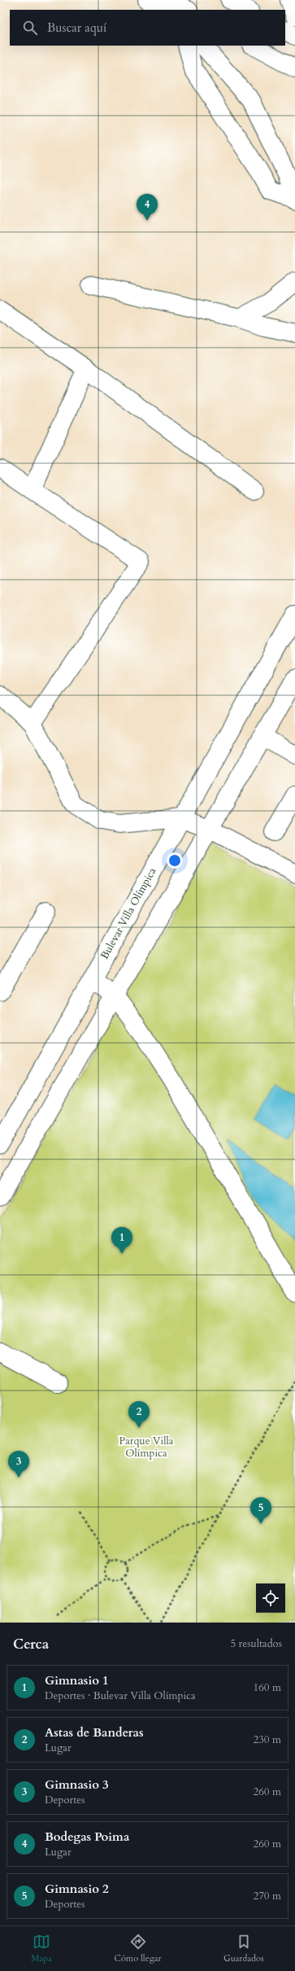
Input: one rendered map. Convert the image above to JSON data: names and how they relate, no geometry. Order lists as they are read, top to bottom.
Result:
{
  "streets": {
    "main road": ["Bulevar Villa Olímpica"]
  },
  "parks": ["Parque Villa Olímpica"],
  "page": {
    "search": "Buscar aquí",
    "pins": [
      "4",
      "1",
      "2",
      "3",
      "5"
    ],
    "heading": ["Cerca", "5 resultados"],
    "list": [
      {
        "mark": "1",
        "name": "Gimnasio 1",
        "note": "Deportes · Bulevar Villa Olímpica",
        "value": "160 m"
      },
      {
        "mark": "2",
        "name": "Astas de Banderas",
        "note": "Lugar",
        "value": "230 m"
      },
      {
        "mark": "3",
        "name": "Gimnasio 3",
        "note": "Deportes",
        "value": "260 m"
      },
      {
        "mark": "4",
        "name": "Bodegas Poima",
        "note": "Lugar",
        "value": "260 m"
      },
      {
        "mark": "5",
        "name": "Gimnasio 2",
        "note": "Deportes",
        "value": "270 m"
      }
    ],
    "nav": ["Mapa", "Cómo llegar", "Guardados"]
  }
}
